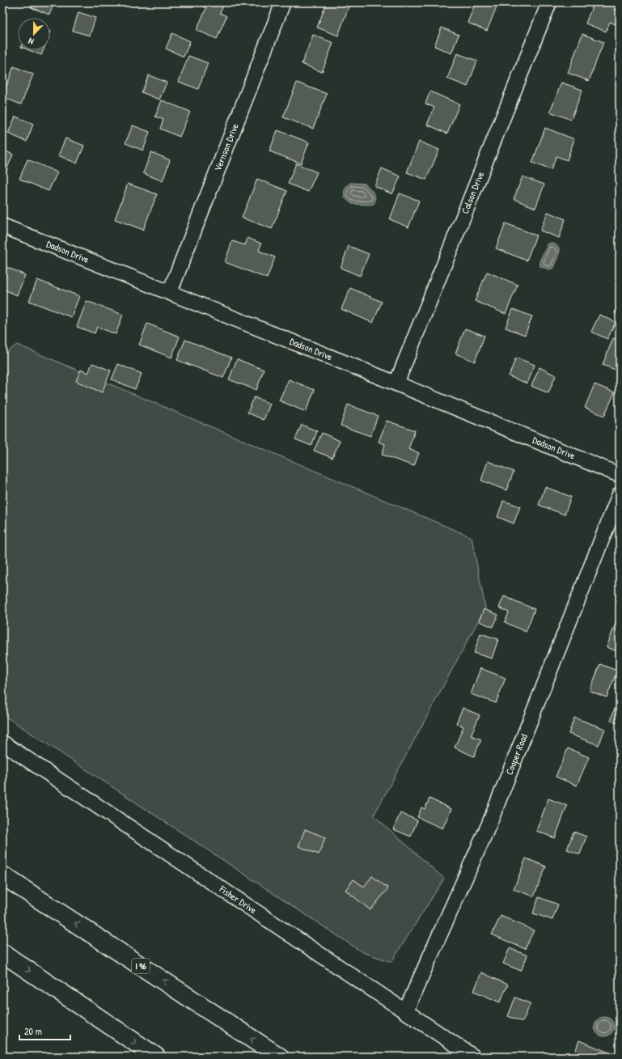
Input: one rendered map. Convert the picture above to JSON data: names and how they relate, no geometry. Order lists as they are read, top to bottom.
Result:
{
  "streets": {
    "highway": ["I 96"],
    "street": [
      "Vernson Drive",
      "Calson Drive",
      "Dadson Drive",
      "Cooper Road",
      "Fisher Drive"
    ]
  },
  "crossings": [
    ["Vernson Drive", "Dadson Drive"],
    ["Calson Drive", "Dadson Drive"],
    ["Cooper Road", "Fisher Drive"]
  ],
  "scale_bar": "20 m",
  "north": "bottom"
}
